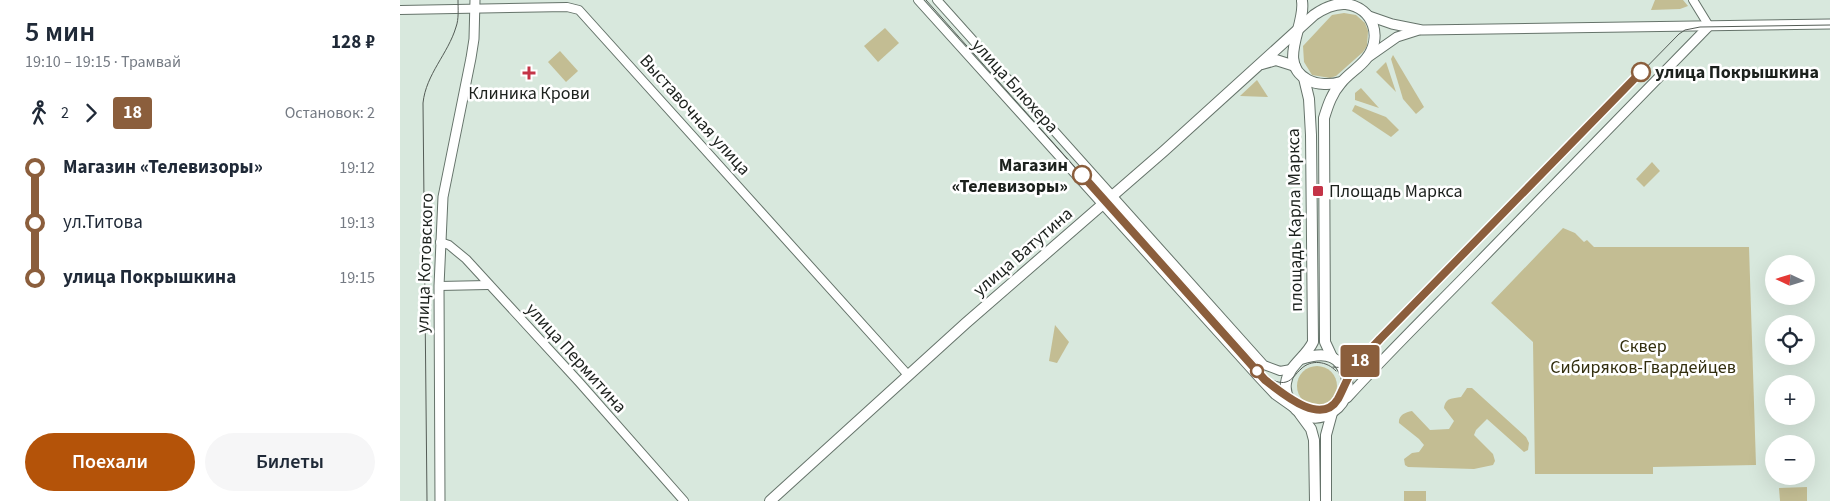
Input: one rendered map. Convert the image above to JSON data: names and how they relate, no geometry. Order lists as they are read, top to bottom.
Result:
{
  "streets": {
    "main road": ["площадь Карла Маркса", "улица Ватутина", "улица Котовского"],
    "street": ["улица Блюхера", "Выставочная улица", "улица Пермитина"]
  },
  "crossings": [
    ["улица Блюхера", "площадь Карла Маркса"],
    ["улица Блюхера", "улица Ватутина"],
    ["Выставочная улица", "улица Ватутина"],
    ["Выставочная улица", "улица Котовского"],
    ["площадь Карла Маркса", "улица Ватутина"],
    ["улица Котовского", "улица Пермитина"]
  ],
  "parks": ["Сквер Сибиряков-Гвардейцев"],
  "places": {
    "other": ["улица Покрышкина", "Магазин «Телевизоры»"],
    "health": ["Клиника Крови"],
    "transit": ["Площадь Маркса"]
  },
  "lines": ["tram line 18"],
  "north": "left",
  "page": {
    "heading": ["5 мин", "19:10 – 19:15 · Трамвай", "128 ₽"],
    "on_map": "18",
    "legs": ["2", "18", "Остановок: 2"],
    "list": [
      {
        "name": "Магазин «Телевизоры»",
        "value": "19:12"
      },
      {
        "name": "ул.Титова",
        "value": "19:13"
      },
      {
        "name": "улица Покрышкина",
        "value": "19:15"
      }
    ],
    "map_buttons": ["+", "−"],
    "buttons": ["Поехали", "Билеты"]
  }
}
